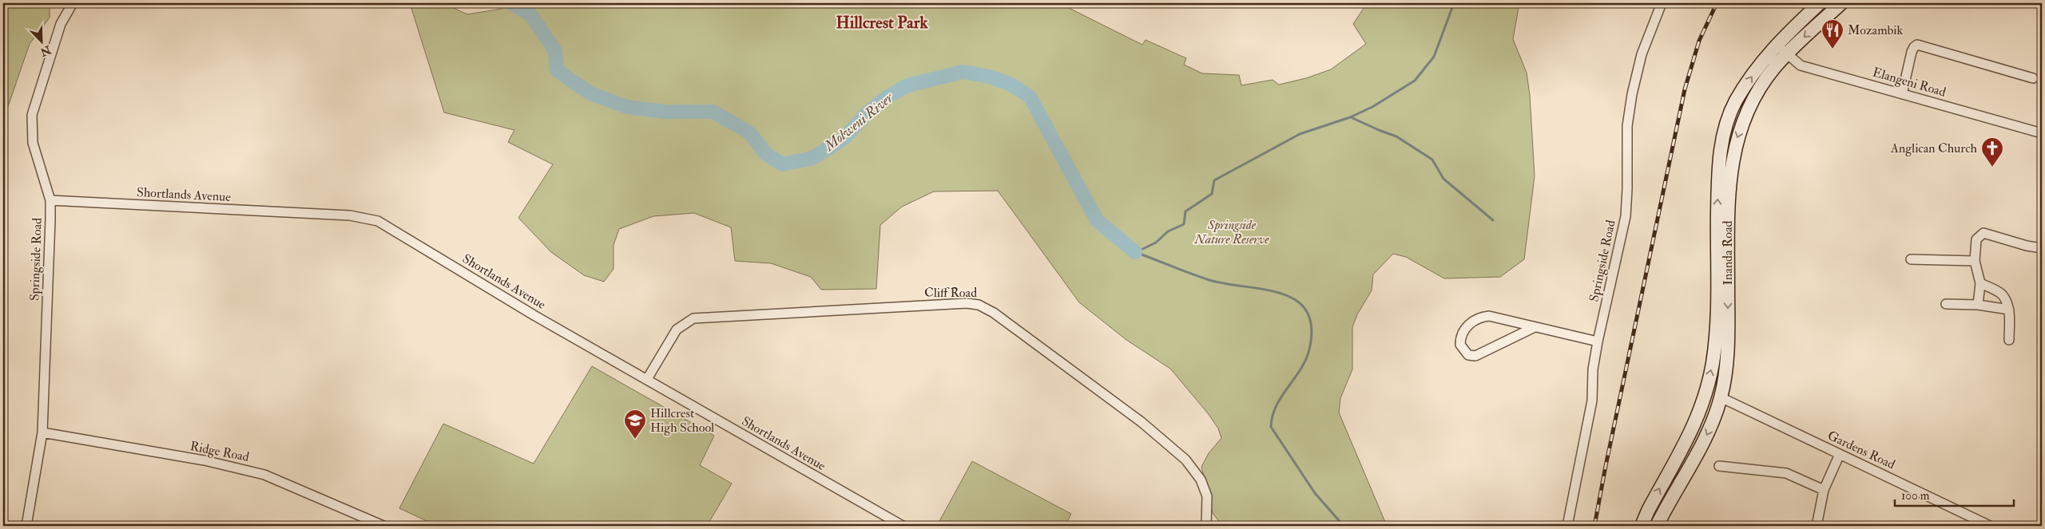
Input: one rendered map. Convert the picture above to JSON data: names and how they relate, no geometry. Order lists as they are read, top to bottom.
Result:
{
  "streets": {
    "main road": ["Inanda Road"],
    "street": [
      "Elangeni Road",
      "Shortlands Avenue",
      "Springside Road",
      "Cliff Road",
      "Gardens Road",
      "Ridge Road"
    ]
  },
  "crossings": [
    ["Elangeni Road", "Inanda Road"],
    ["Shortlands Avenue", "Springside Road"],
    ["Shortlands Avenue", "Cliff Road"],
    ["Inanda Road", "Gardens Road"],
    ["Springside Road", "Ridge Road"]
  ],
  "districts": ["Hillcrest Park"],
  "water": ["Molweni River"],
  "parks": ["Springside Nature Reserve"],
  "places": {
    "restaurant": ["Mozambik"],
    "church": ["Anglican Church"],
    "school or university": ["Hillcrest High School"]
  },
  "scale_bar": "100 m",
  "north": "bottom right"
}
